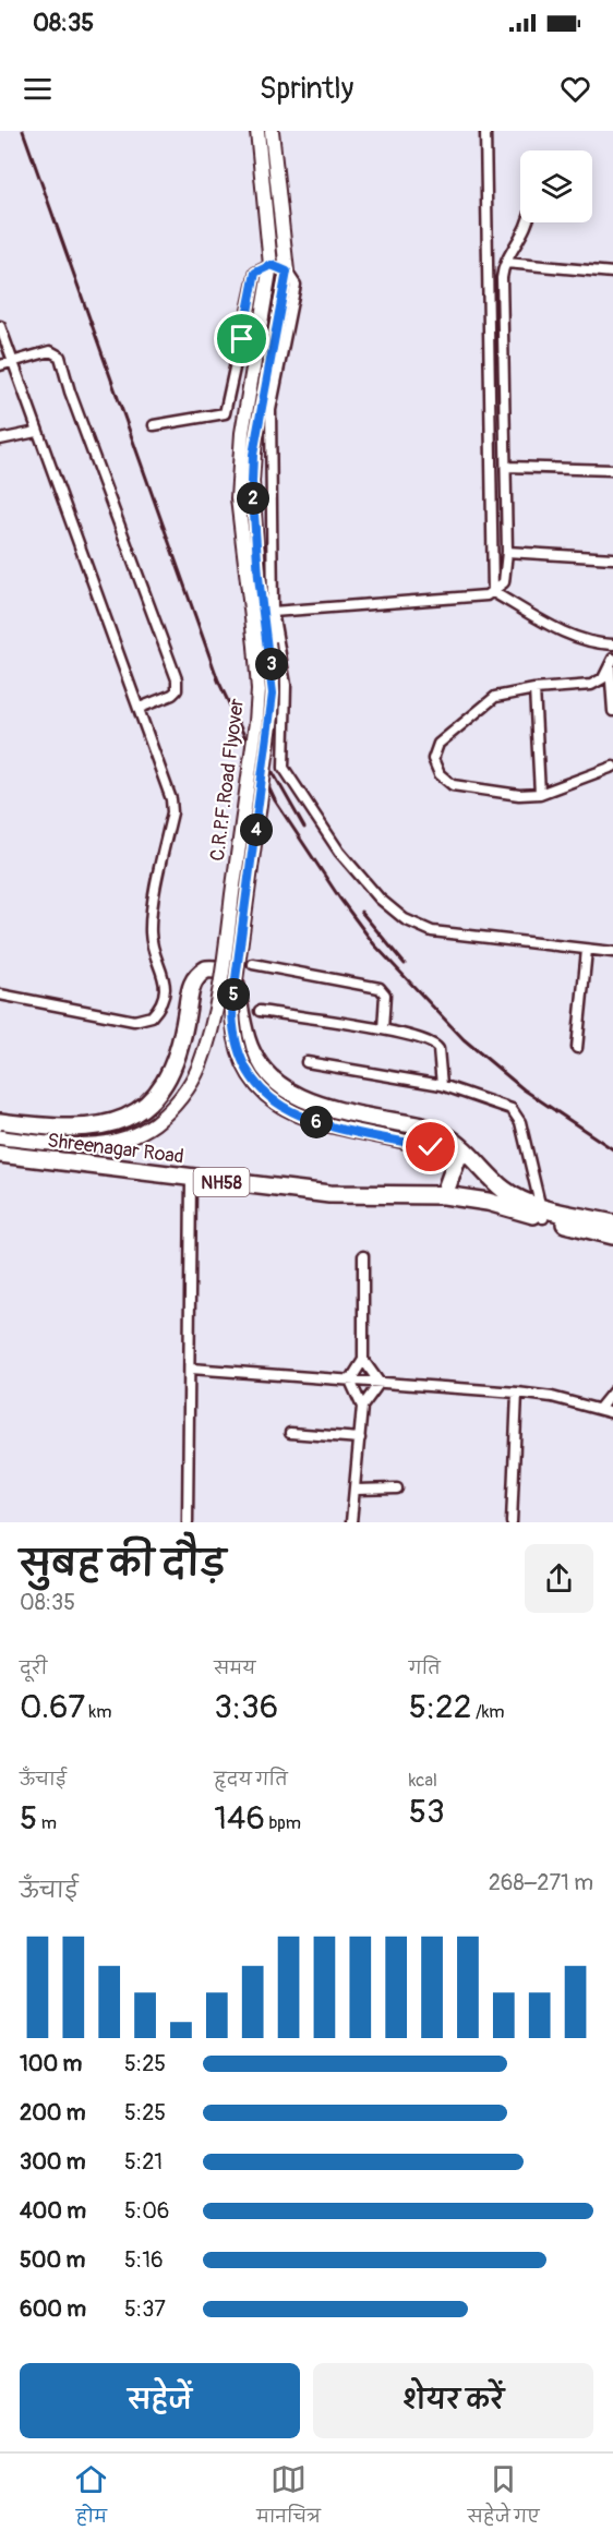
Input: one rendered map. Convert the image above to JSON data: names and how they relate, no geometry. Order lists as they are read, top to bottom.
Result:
{
  "streets": {
    "highway": ["Shreenagar Road", "NH58"],
    "main road": ["C.R.P.F.Road Flyover"]
  },
  "crossings": [
    ["C.R.P.F.Road Flyover", "Shreenagar Road"]
  ],
  "page": {
    "status": "08:35",
    "header": "Sprintly",
    "pins": [
      "2",
      "3",
      "4",
      "5",
      "6"
    ],
    "heading": ["सुबह की दौड़", "08:35"],
    "stats": [
      ["दूरी", "0.67 km"],
      ["समय", "3:36"],
      ["गति", "5:22 /km"],
      ["ऊँचाई", "5 m"],
      ["हृदय गति", "146 bpm"],
      ["kcal", "53"]
    ],
    "chart": ["ऊँचाई", "268–271 m"],
    "list": [
      {
        "name": "100 m",
        "note": "5:25"
      },
      {
        "name": "200 m",
        "note": "5:25"
      },
      {
        "name": "300 m",
        "note": "5:21"
      },
      {
        "name": "400 m",
        "note": "5:06"
      },
      {
        "name": "500 m",
        "note": "5:16"
      },
      {
        "name": "600 m",
        "note": "5:37"
      }
    ],
    "buttons": ["सहेजें", "शेयर करें"],
    "tabs": ["होम", "मानचित्र", "सहेजे गए"]
  }
}
